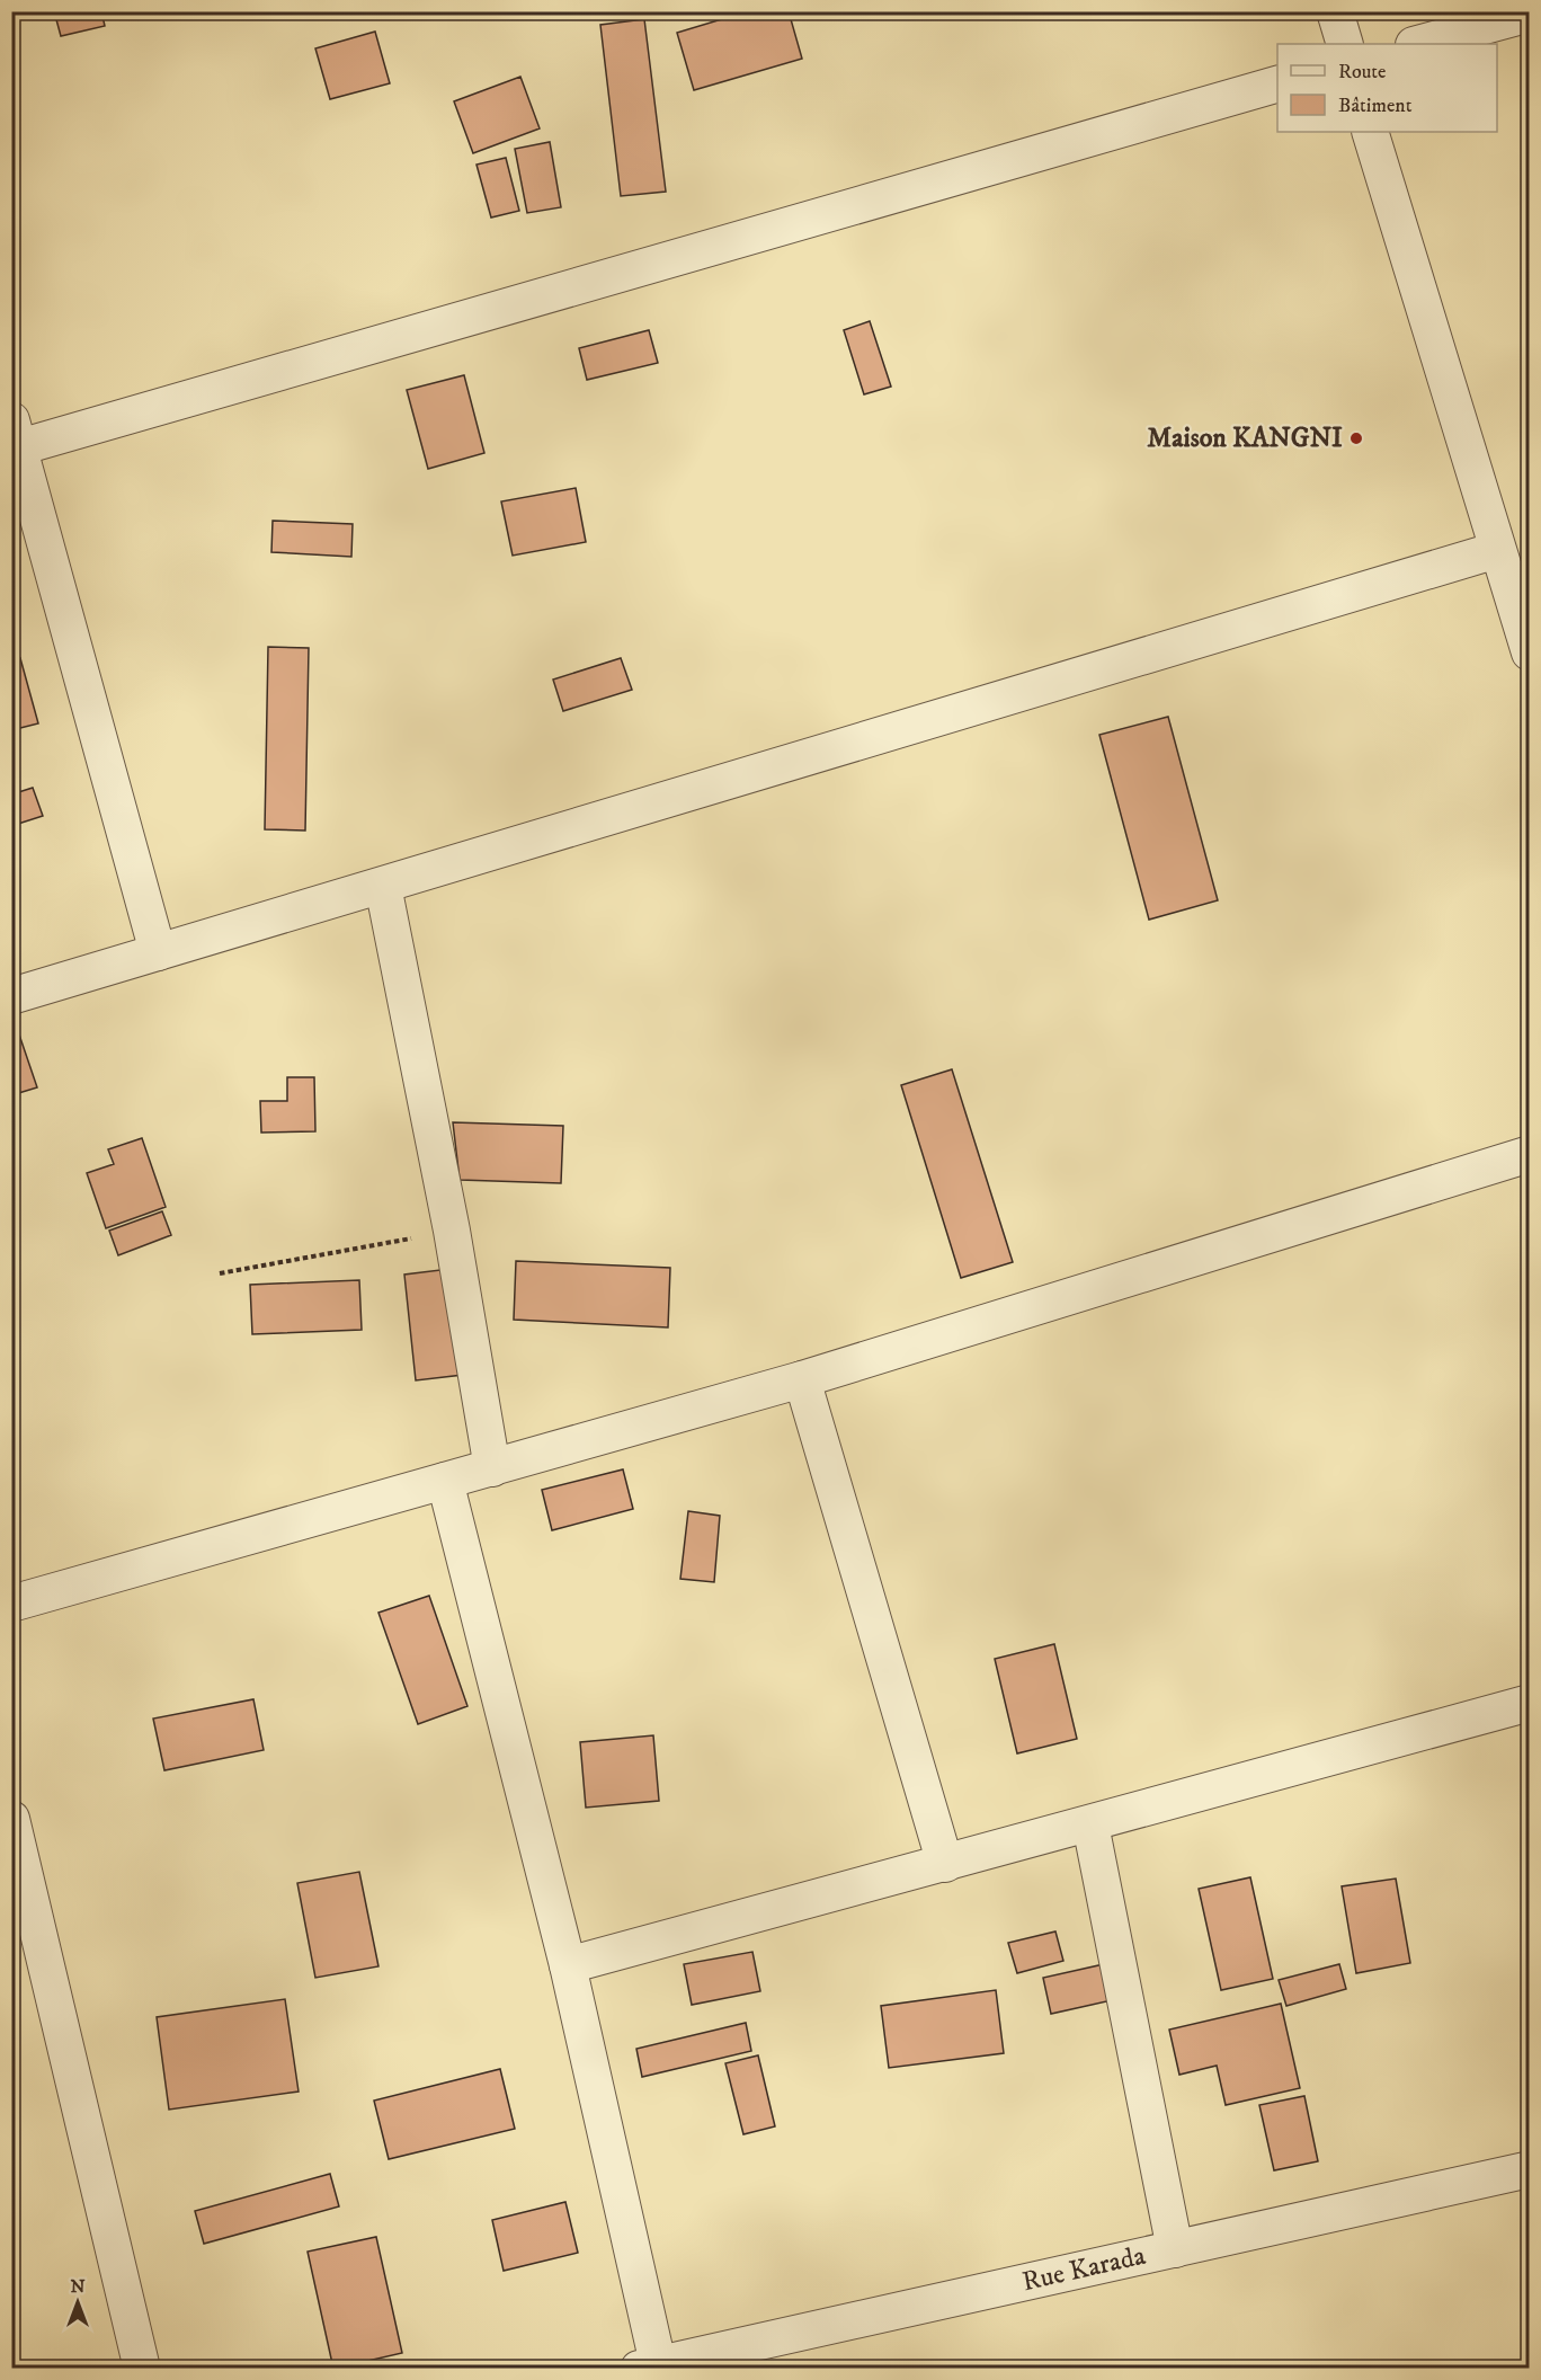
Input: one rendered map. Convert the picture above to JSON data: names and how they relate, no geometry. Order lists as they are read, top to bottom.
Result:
{
  "streets": {
    "street": ["Rue Karada"]
  },
  "places": ["Maison KANGNI"],
  "legend": ["Route", "Bâtiment"],
  "north": "top"
}
